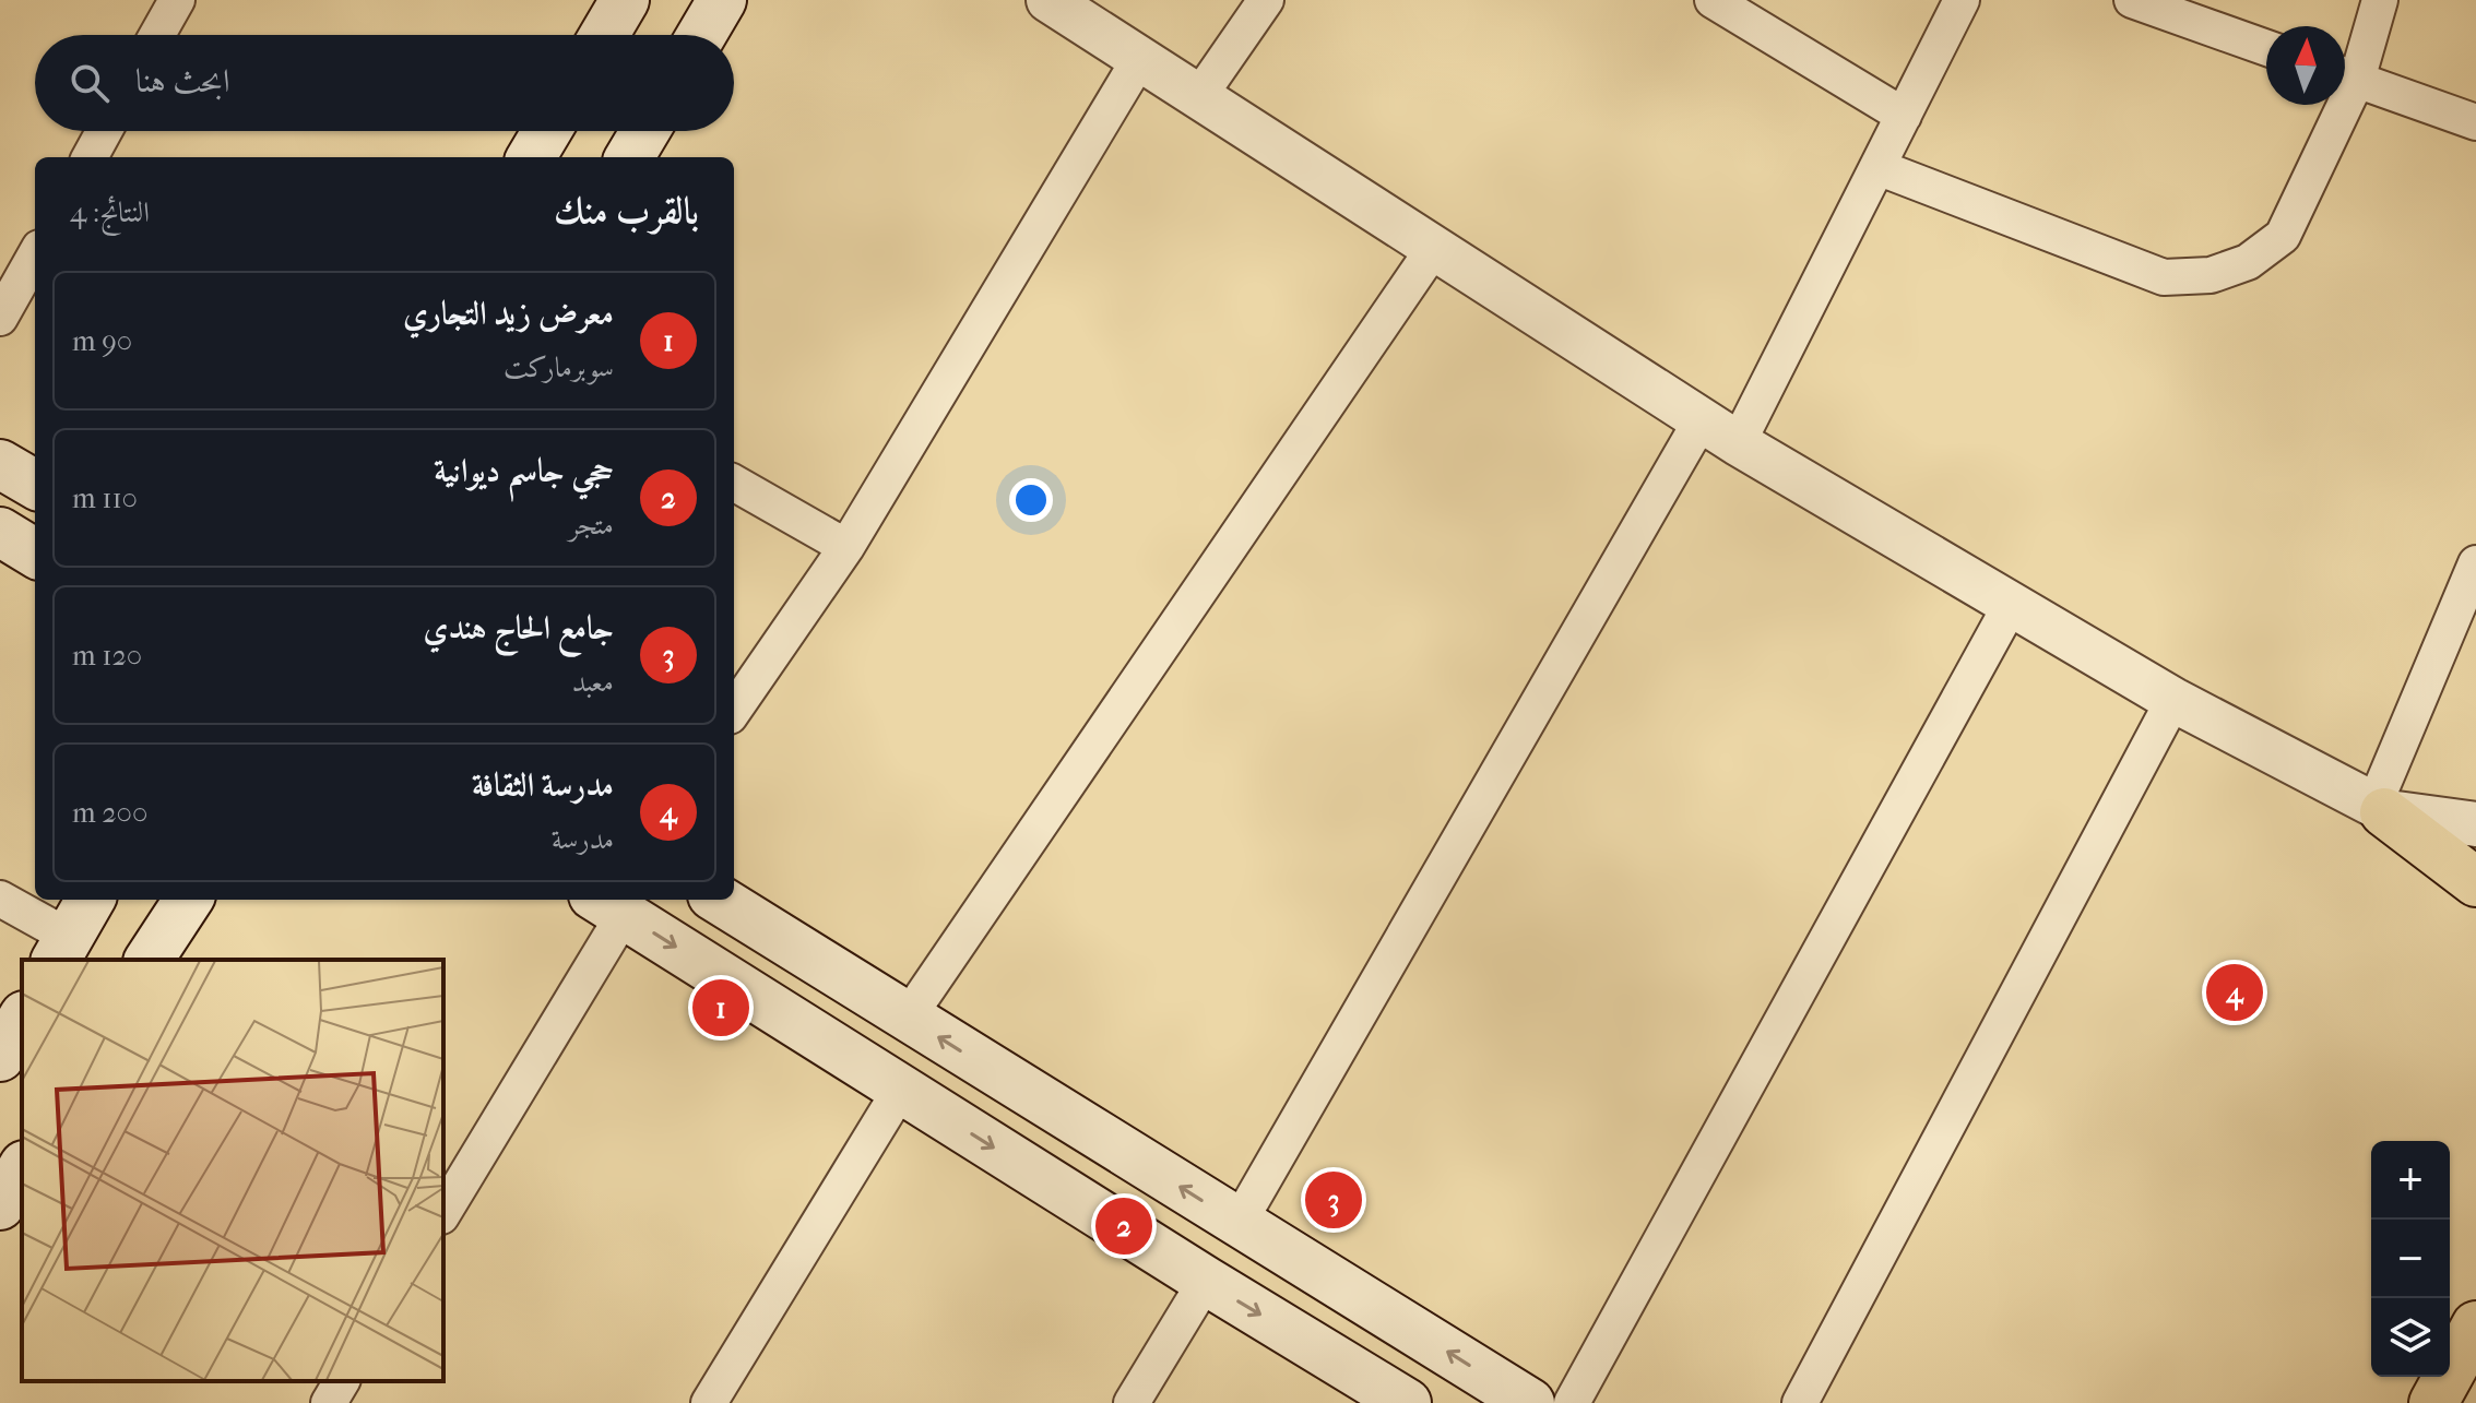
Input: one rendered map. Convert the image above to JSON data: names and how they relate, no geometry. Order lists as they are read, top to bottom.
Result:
{
  "north": "top",
  "page": {
    "search": "ابحث هنا",
    "heading": ["بالقرب منك", "النتائج: 4"],
    "list": [
      {
        "mark": "1",
        "name": "معرض زيد التجاري",
        "note": "سوبرماركت",
        "value": "90 m"
      },
      {
        "mark": "2",
        "name": "حجي جاسم ديوانية",
        "note": "متجر",
        "value": "110 m"
      },
      {
        "mark": "3",
        "name": "جامع الحاج هندي",
        "note": "معبد",
        "value": "120 m"
      },
      {
        "mark": "4",
        "name": "مدرسة الثقافة",
        "note": "مدرسة",
        "value": "200 m"
      }
    ],
    "pins": [
      "4",
      "1",
      "3",
      "2"
    ],
    "map_buttons": ["+", "−"]
  }
}
